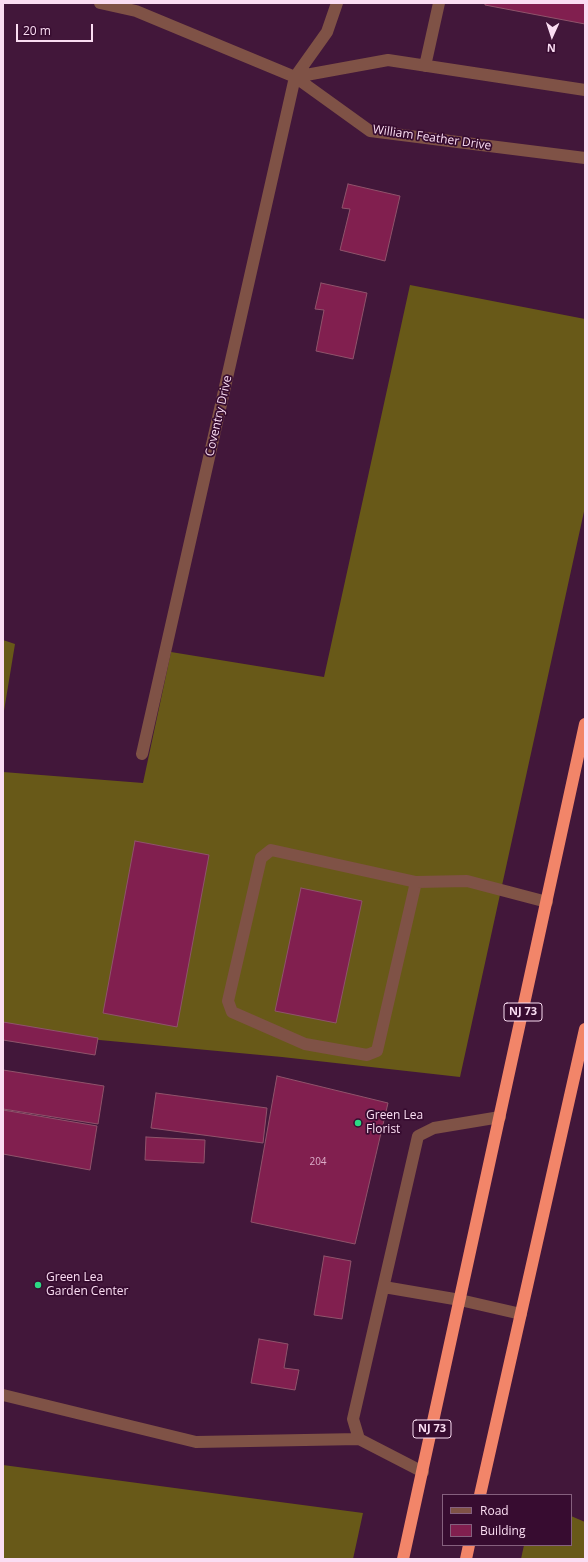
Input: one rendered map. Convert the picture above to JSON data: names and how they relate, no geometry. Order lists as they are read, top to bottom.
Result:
{
  "streets": {
    "highway": ["NJ 73"],
    "street": ["William Feather Drive", "Coventry Drive"]
  },
  "crossings": [
    ["William Feather Drive", "Coventry Drive"]
  ],
  "places": ["Green Lea Florist", "Green Lea Garden Center"],
  "house_numbers": ["204"],
  "legend": ["Road", "Building"],
  "scale_bar": "20 m",
  "north": "bottom"
}
